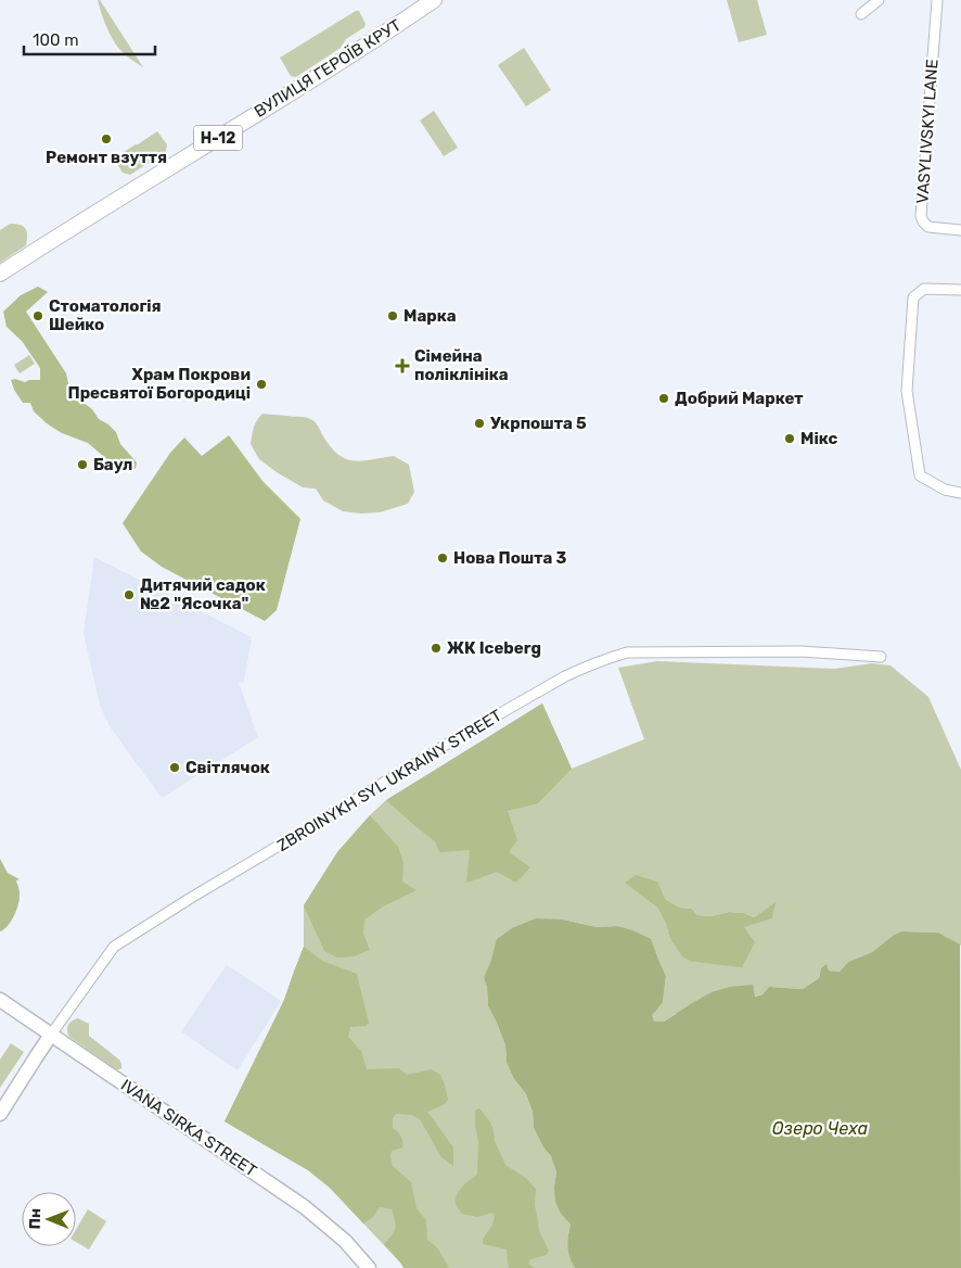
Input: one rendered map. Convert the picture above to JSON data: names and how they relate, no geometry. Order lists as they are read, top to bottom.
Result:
{
  "streets": {
    "main road": ["ВУЛИЦЯ ГЕРОЇВ КРУТ", "Н-12"],
    "street": ["VASYLIVSKYI LANE", "ZBROINYKH SYL UKRAINY STREET", "IVANA SIRKA STREET"]
  },
  "crossings": [
    ["ZBROINYKH SYL UKRAINY STREET", "IVANA SIRKA STREET"]
  ],
  "water": ["Озеро Чеха"],
  "places": {
    "other": [
      "Ремонт взуття",
      "Стоматологія Шейко",
      "Марка",
      "Храм Покрови Пресвятої Богородиці",
      "Добрий Маркет",
      "Укрпошта 5",
      "Мікс",
      "Баул",
      "Нова Пошта 3",
      "Дитячий садок №2 \"Ясочка\"",
      "ЖК Iceberg",
      "Світлячок"
    ],
    "health": ["Сімейна поліклініка"]
  },
  "scale_bar": "100 m",
  "north": "left"
}
